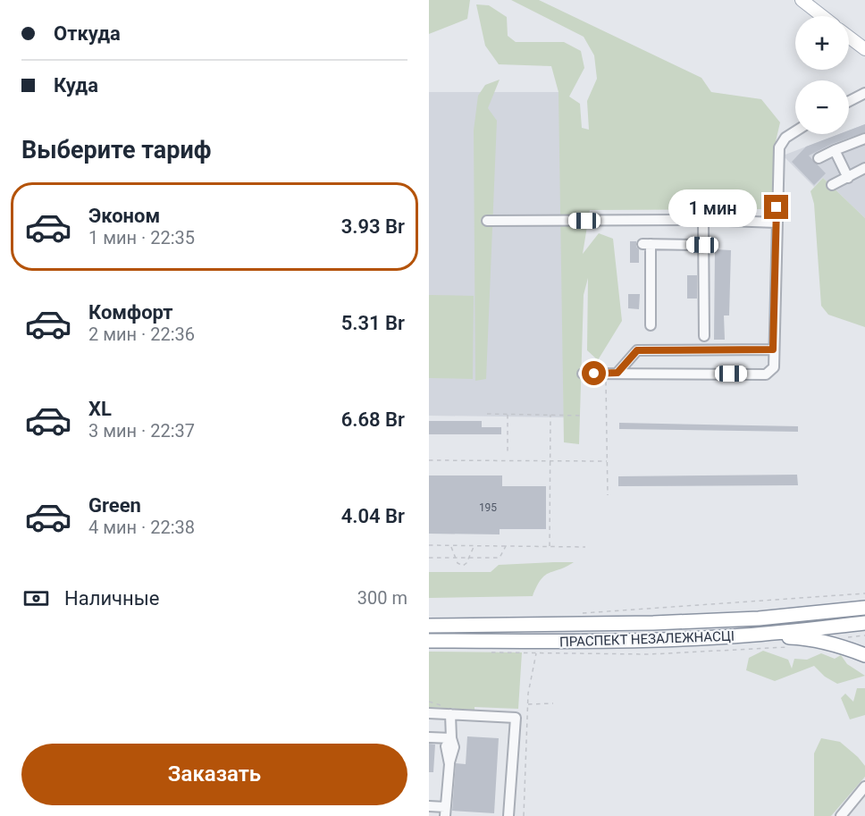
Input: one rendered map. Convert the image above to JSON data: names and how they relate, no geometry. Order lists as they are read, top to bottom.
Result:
{
  "streets": {
    "highway": ["ПРАСПЕКТ НЕЗАЛЕЖНАСЦІ"]
  },
  "house_numbers": ["195"],
  "page": {
    "banner": ["Откуда", "Куда"],
    "map_buttons": ["+", "−"],
    "heading": "Выберите тариф",
    "list": [
      {
        "name": "Эконом",
        "note": "1 мин · 22:35",
        "value": "3.93 Br"
      },
      {
        "name": "Комфорт",
        "note": "2 мин · 22:36",
        "value": "5.31 Br"
      },
      {
        "name": "XL",
        "note": "3 мин · 22:37",
        "value": "6.68 Br"
      },
      {
        "name": "Green",
        "note": "4 мин · 22:38",
        "value": "4.04 Br"
      }
    ],
    "bubble": "1 мин",
    "pay": ["Наличные", "300 m"],
    "buttons": "Заказать"
  }
}
